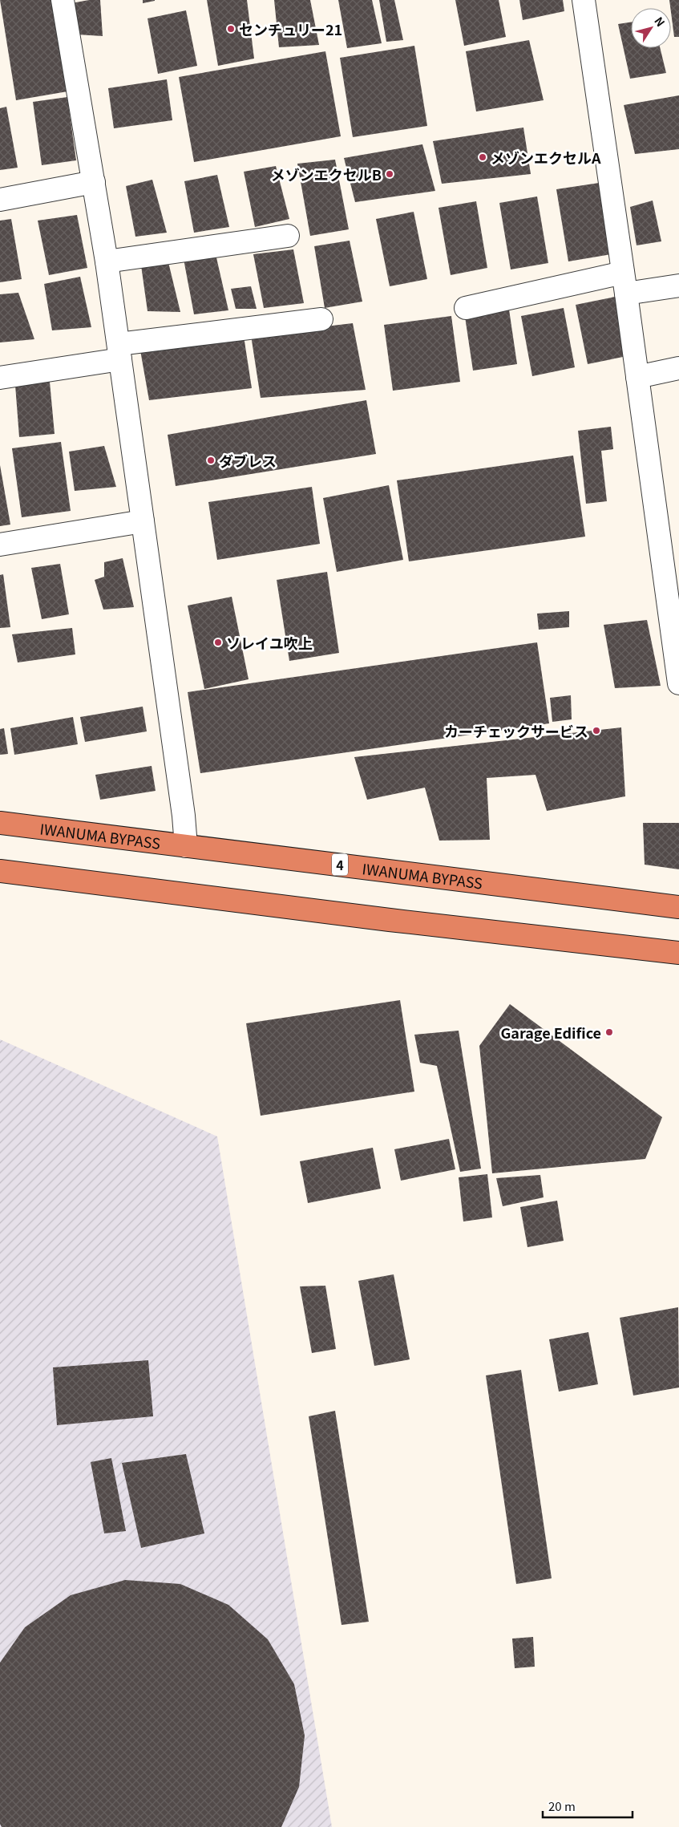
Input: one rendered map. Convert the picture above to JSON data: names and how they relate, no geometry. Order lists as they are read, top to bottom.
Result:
{
  "streets": {
    "highway": ["IWANUMA BYPASS", "4"]
  },
  "places": [
    "センチュリー21",
    "メゾンエクセルA",
    "メゾンエクセルB",
    "ダブレス",
    "ソレイユ吹上",
    "カーチェックサービス",
    "Garage Edifice"
  ],
  "scale_bar": "20 m",
  "north": "top right"
}
